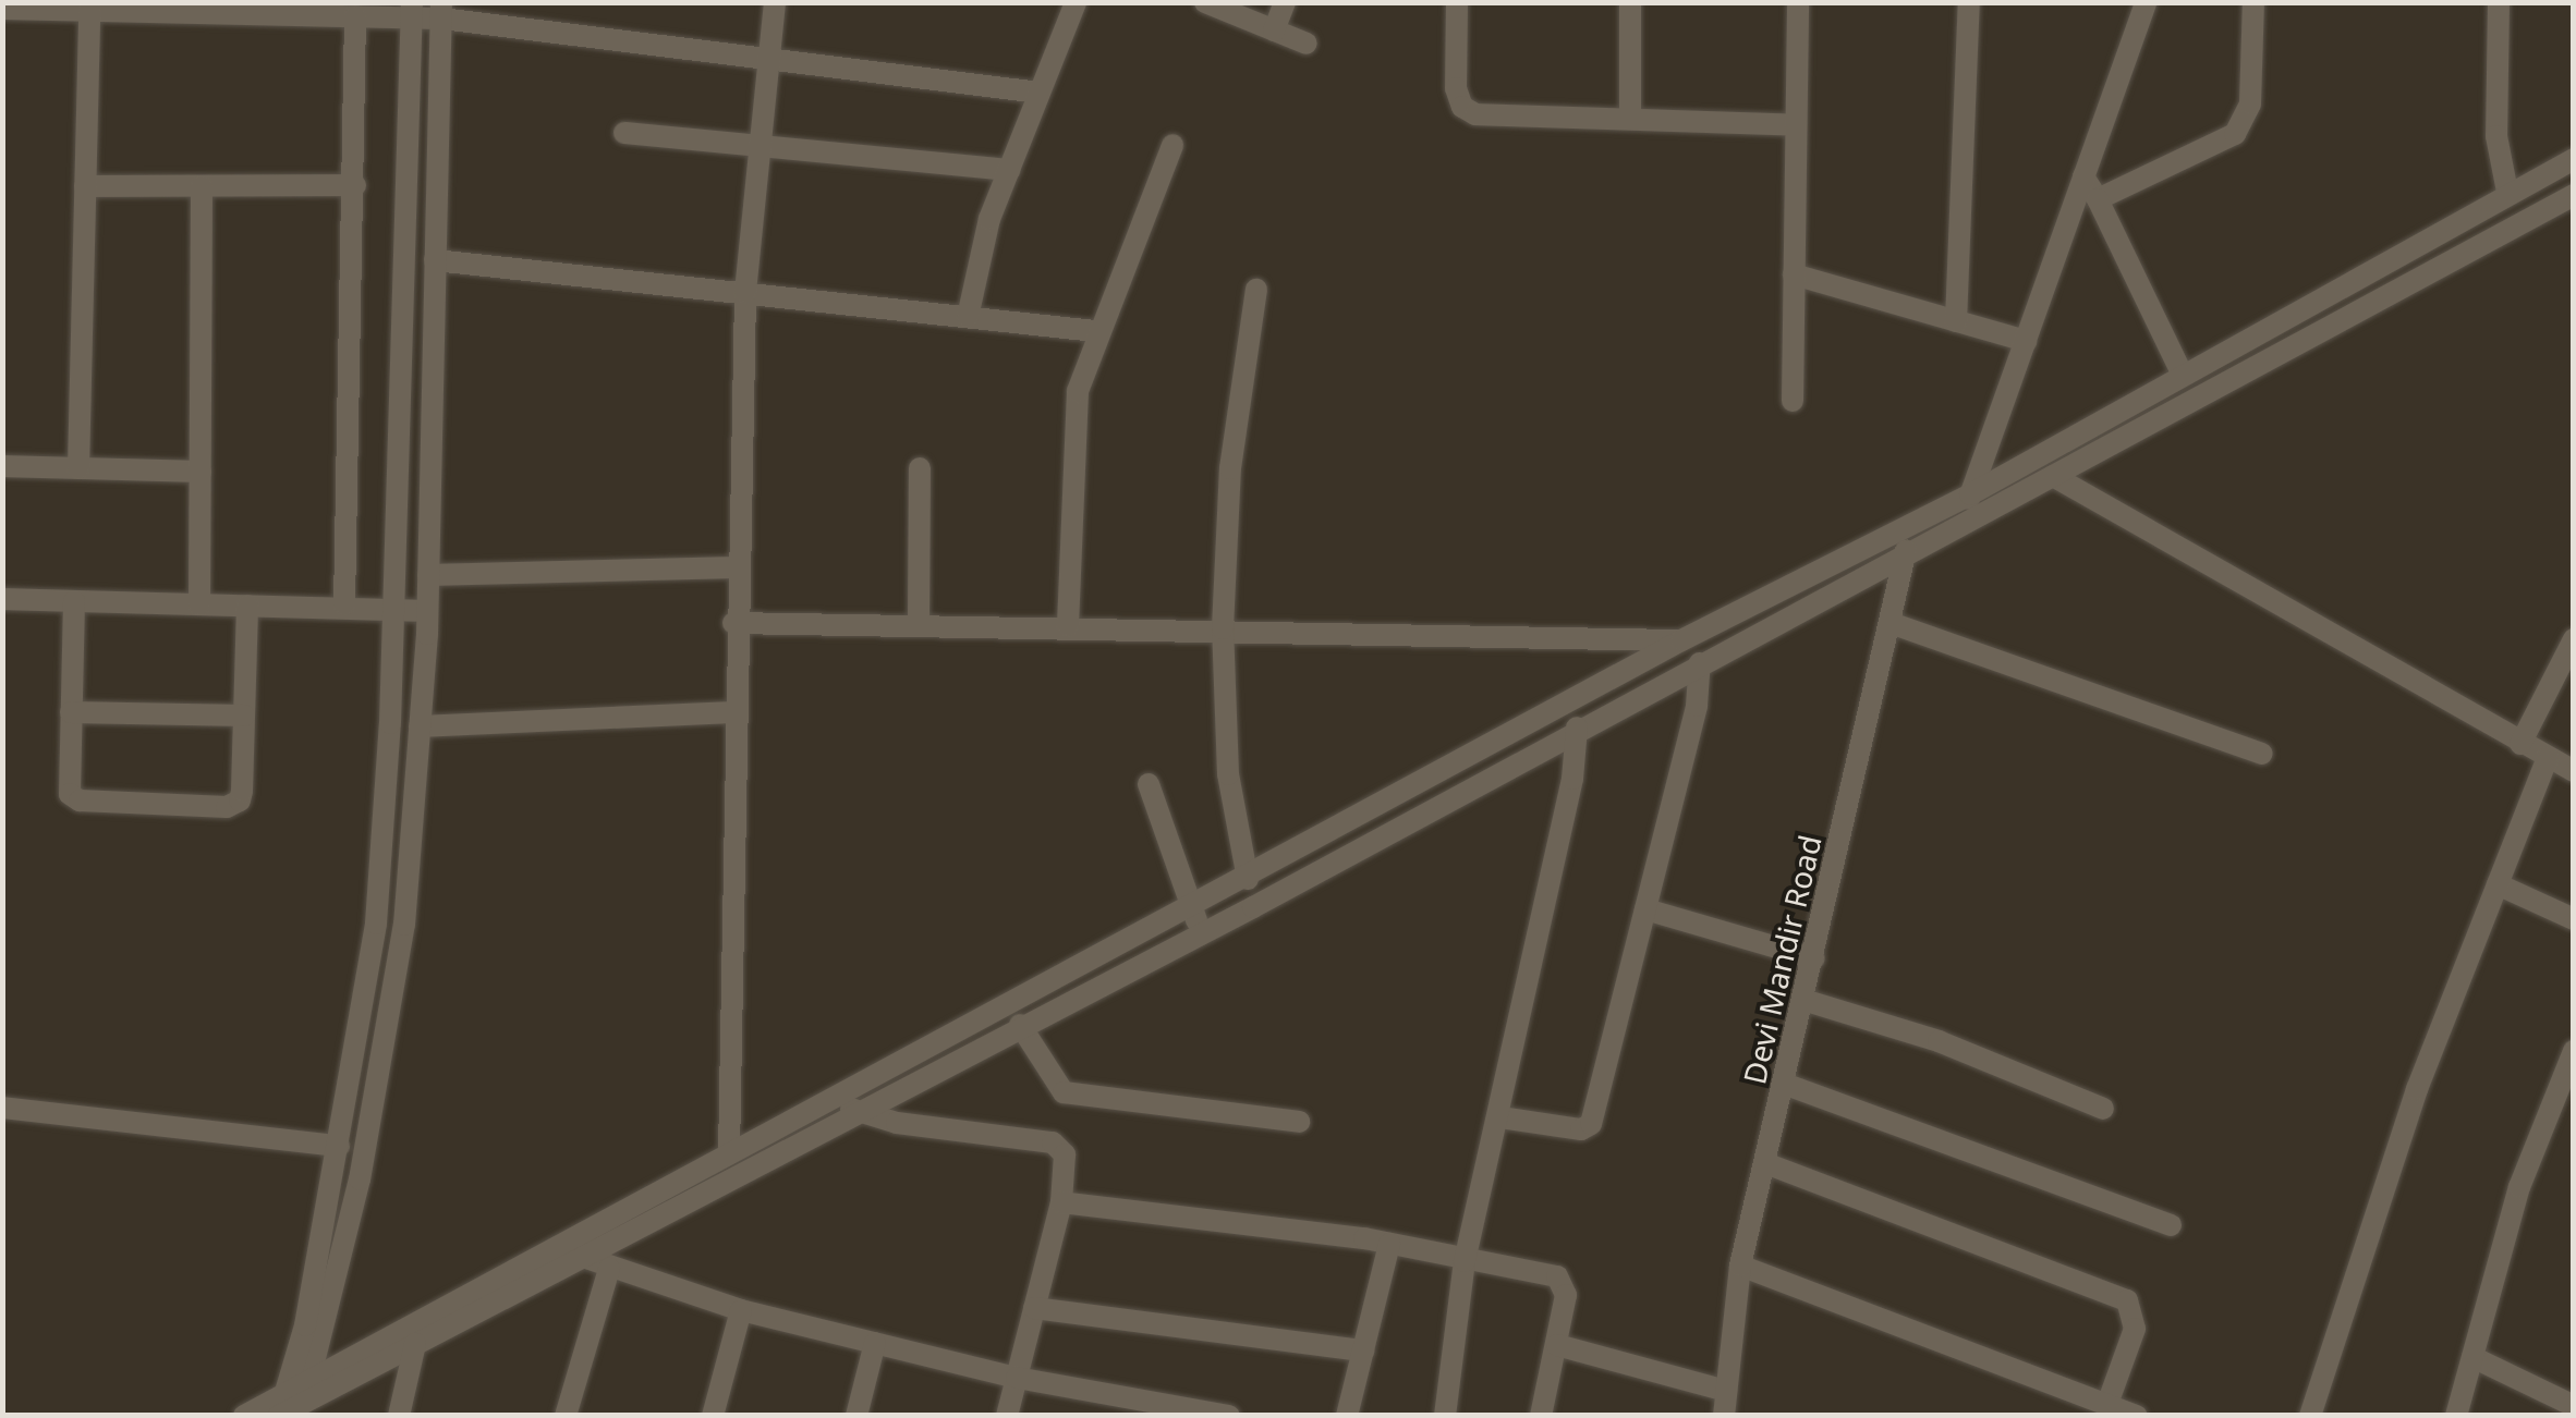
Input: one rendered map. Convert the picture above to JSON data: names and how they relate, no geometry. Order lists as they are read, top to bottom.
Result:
{
  "streets": {
    "street": ["Devi Mandir Road"]
  }
}
